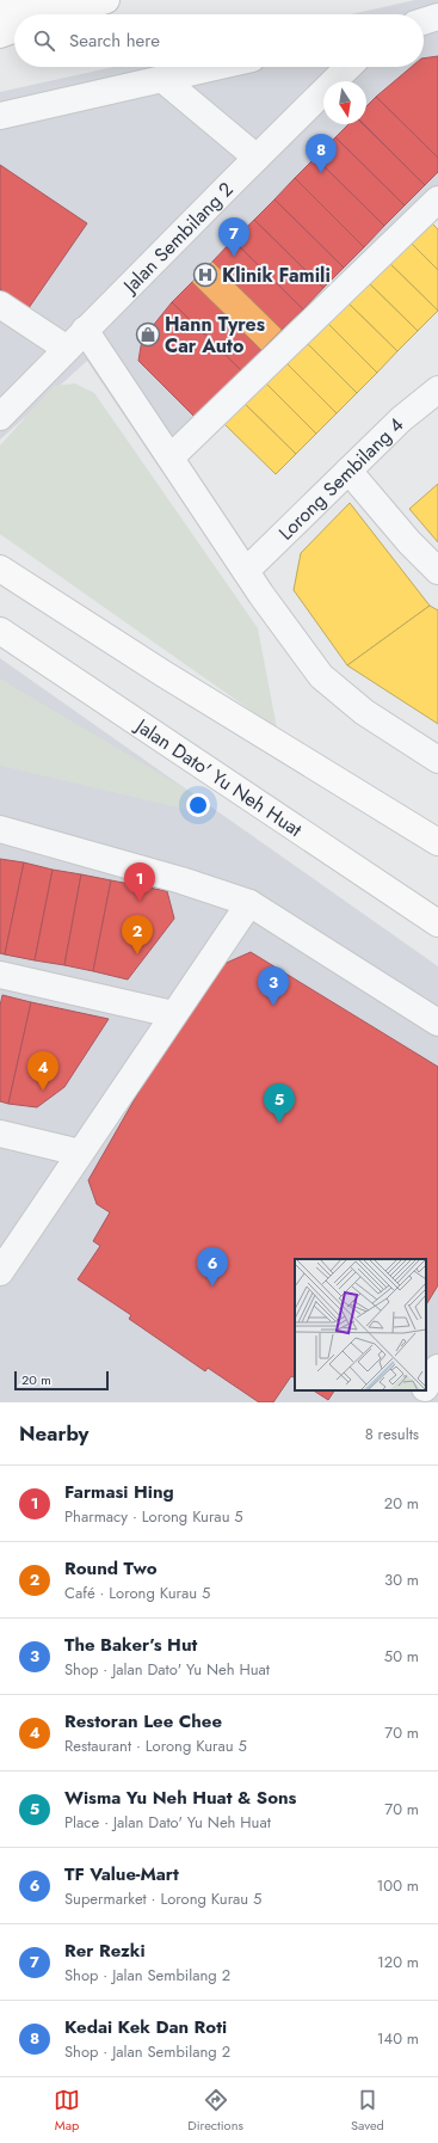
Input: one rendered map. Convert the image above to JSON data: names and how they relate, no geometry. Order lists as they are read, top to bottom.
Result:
{
  "streets": {
    "main road": ["Jalan Dato' Yu Neh Huat"],
    "street": ["Jalan Sembilang 2", "Lorong Sembilang 4"]
  },
  "places": {
    "hospital": ["Klinik Famili"],
    "shop": ["Hann Tyres Car Auto"]
  },
  "scale_bar": "20 m",
  "north": "bottom",
  "page": {
    "search": "Search here",
    "pins": [
      "8",
      "7",
      "1",
      "2",
      "3",
      "4",
      "5",
      "6"
    ],
    "scale": "20 m",
    "heading": ["Nearby", "8 results"],
    "list": [
      {
        "mark": "1",
        "name": "Farmasi Hing",
        "note": "Pharmacy · Lorong Kurau 5",
        "value": "20 m"
      },
      {
        "mark": "2",
        "name": "Round Two",
        "note": "Café · Lorong Kurau 5",
        "value": "30 m"
      },
      {
        "mark": "3",
        "name": "The Baker’s Hut",
        "note": "Shop · Jalan Dato' Yu Neh Huat",
        "value": "50 m"
      },
      {
        "mark": "4",
        "name": "Restoran Lee Chee",
        "note": "Restaurant · Lorong Kurau 5",
        "value": "70 m"
      },
      {
        "mark": "5",
        "name": "Wisma Yu Neh Huat & Sons",
        "note": "Place · Jalan Dato' Yu Neh Huat",
        "value": "70 m"
      },
      {
        "mark": "6",
        "name": "TF Value-Mart",
        "note": "Supermarket · Lorong Kurau 5",
        "value": "100 m"
      },
      {
        "mark": "7",
        "name": "Rer Rezki",
        "note": "Shop · Jalan Sembilang 2",
        "value": "120 m"
      },
      {
        "mark": "8",
        "name": "Kedai Kek Dan Roti",
        "note": "Shop · Jalan Sembilang 2",
        "value": "140 m"
      }
    ],
    "nav": ["Map", "Directions", "Saved"]
  }
}
